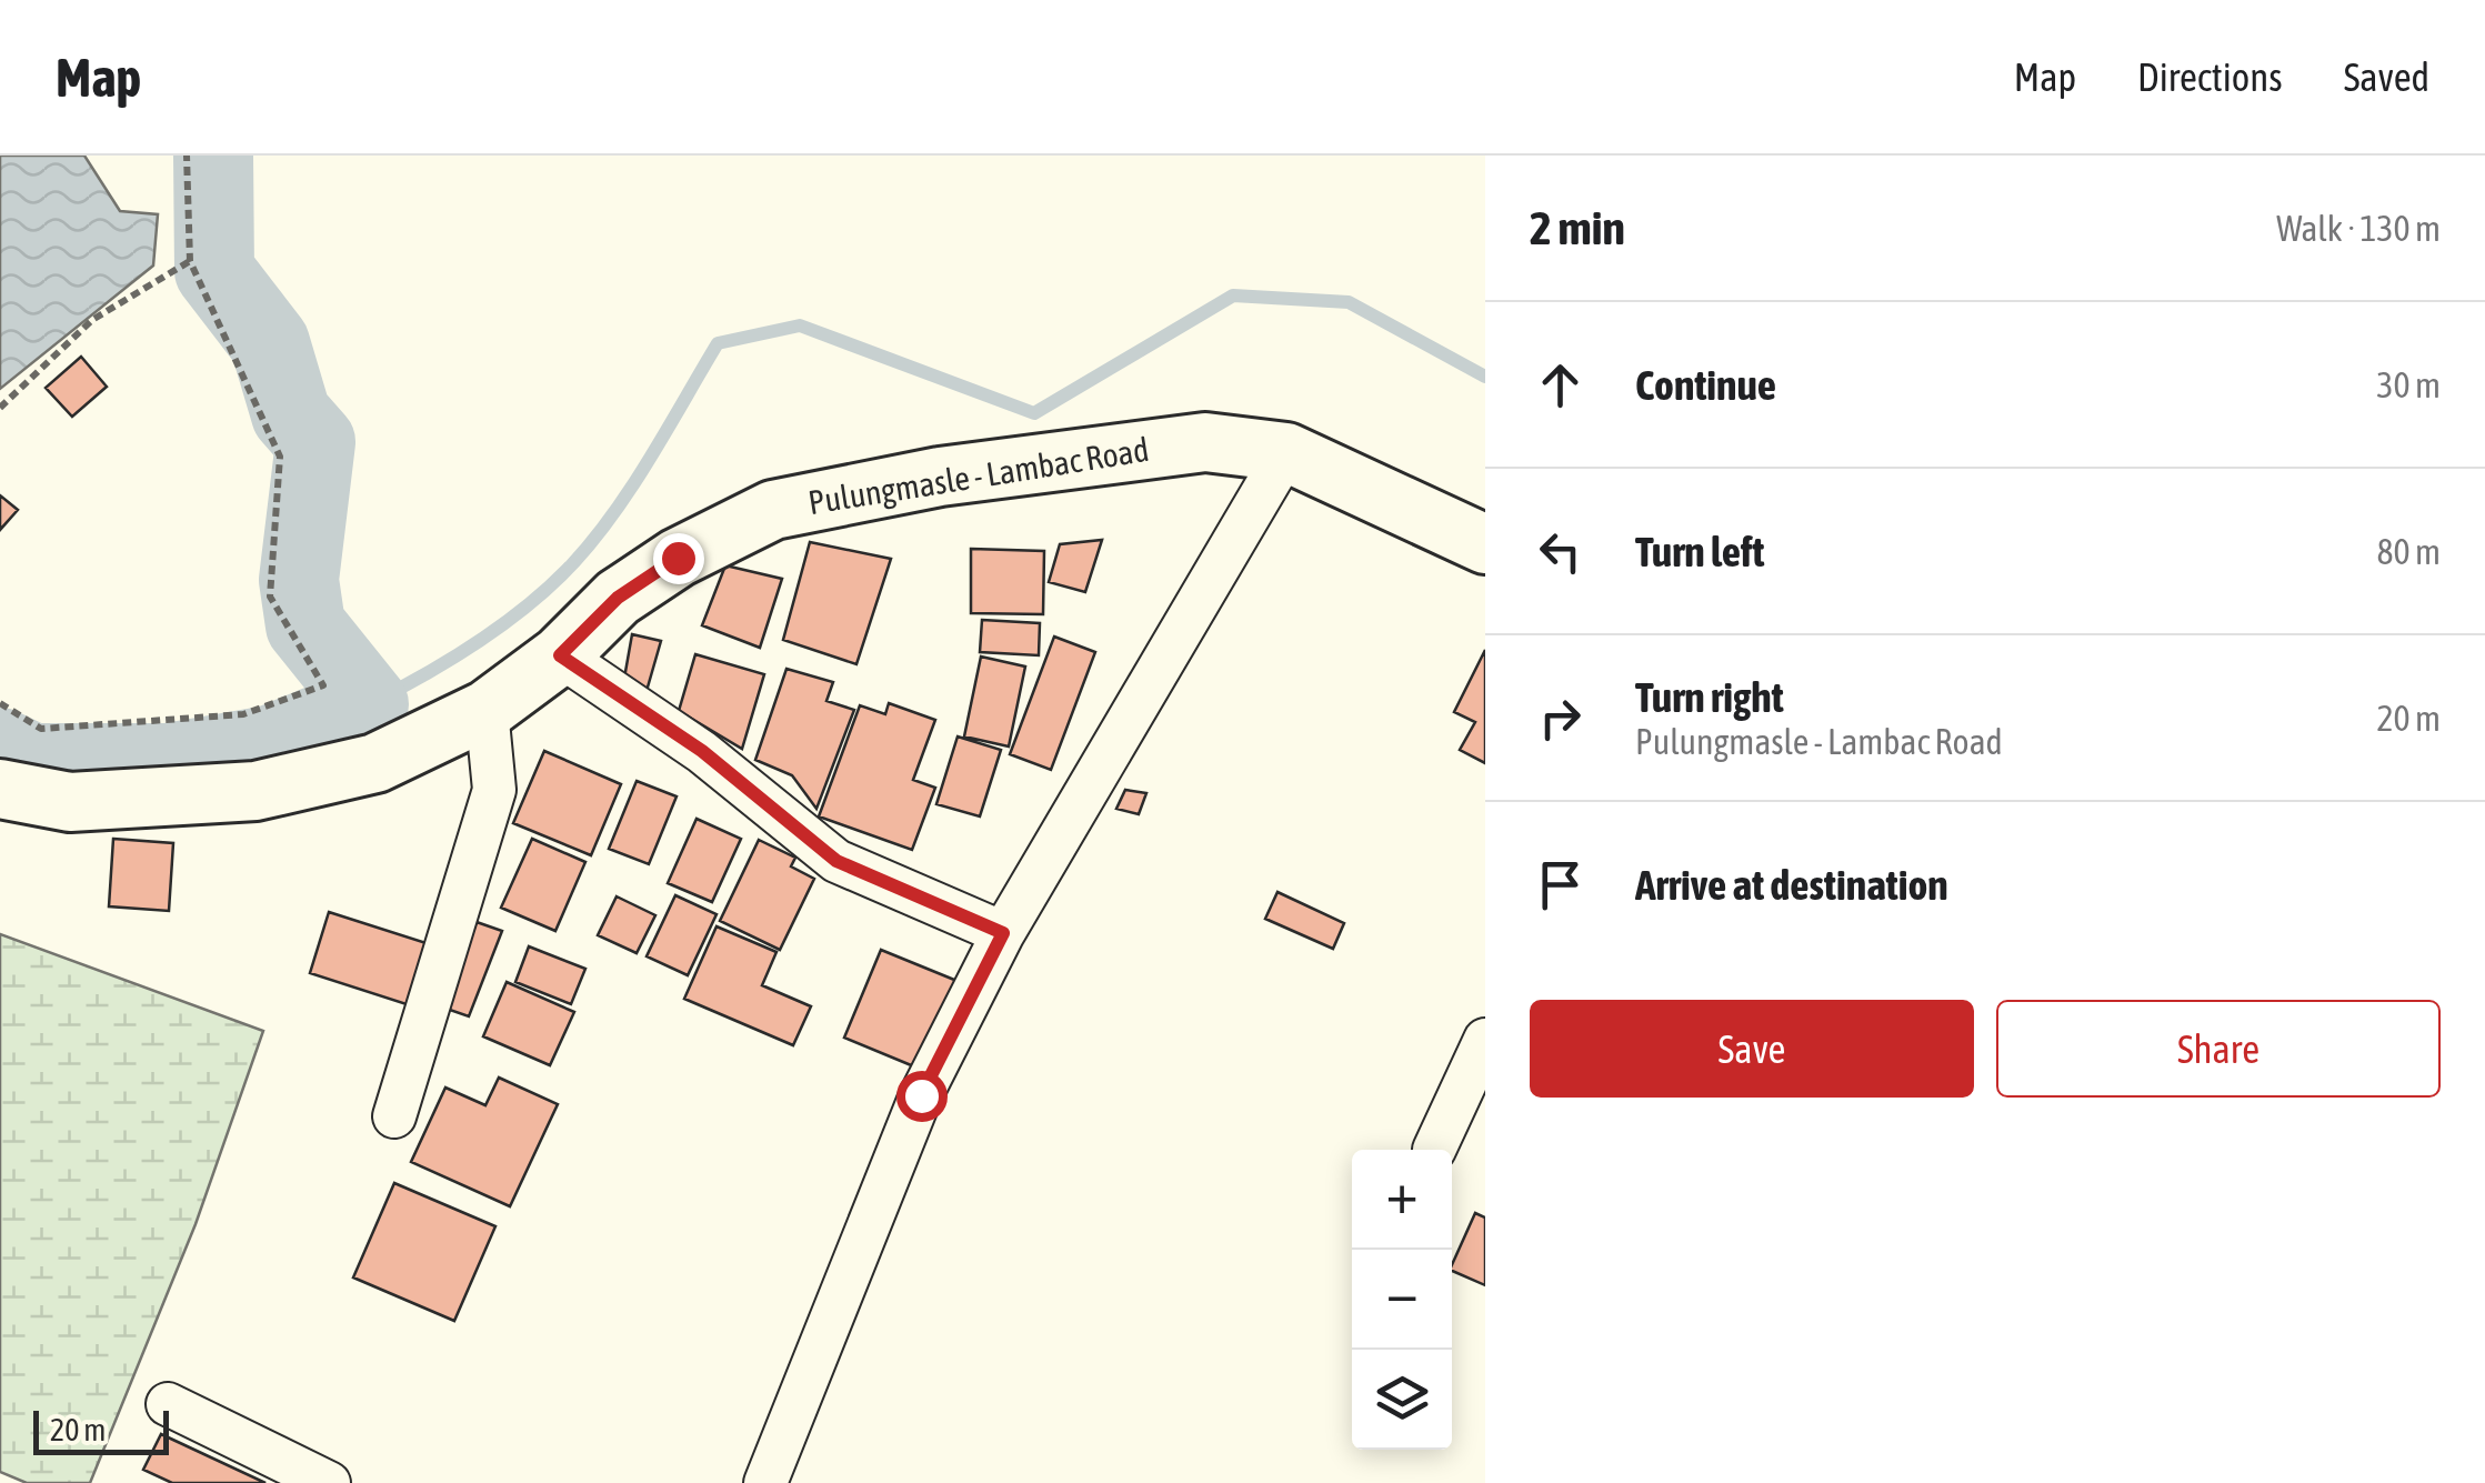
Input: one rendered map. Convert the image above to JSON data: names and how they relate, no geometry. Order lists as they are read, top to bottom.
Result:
{
  "streets": {
    "street": ["Pulungmasle - Lambac Road"]
  },
  "scale_bar": "20 m",
  "page": {
    "header": "Map",
    "nav": ["Map", "Directions", "Saved"],
    "heading": ["2 min", "Walk · 130 m"],
    "list": [
      ["Continue", "30 m"],
      ["Turn left", "80 m"],
      ["Turn right", "Pulungmasle - Lambac Road", "20 m"],
      "Arrive at destination"
    ],
    "buttons": ["Save", "Share"],
    "map_buttons": ["+", "−"],
    "scale": "20 m"
  }
}
